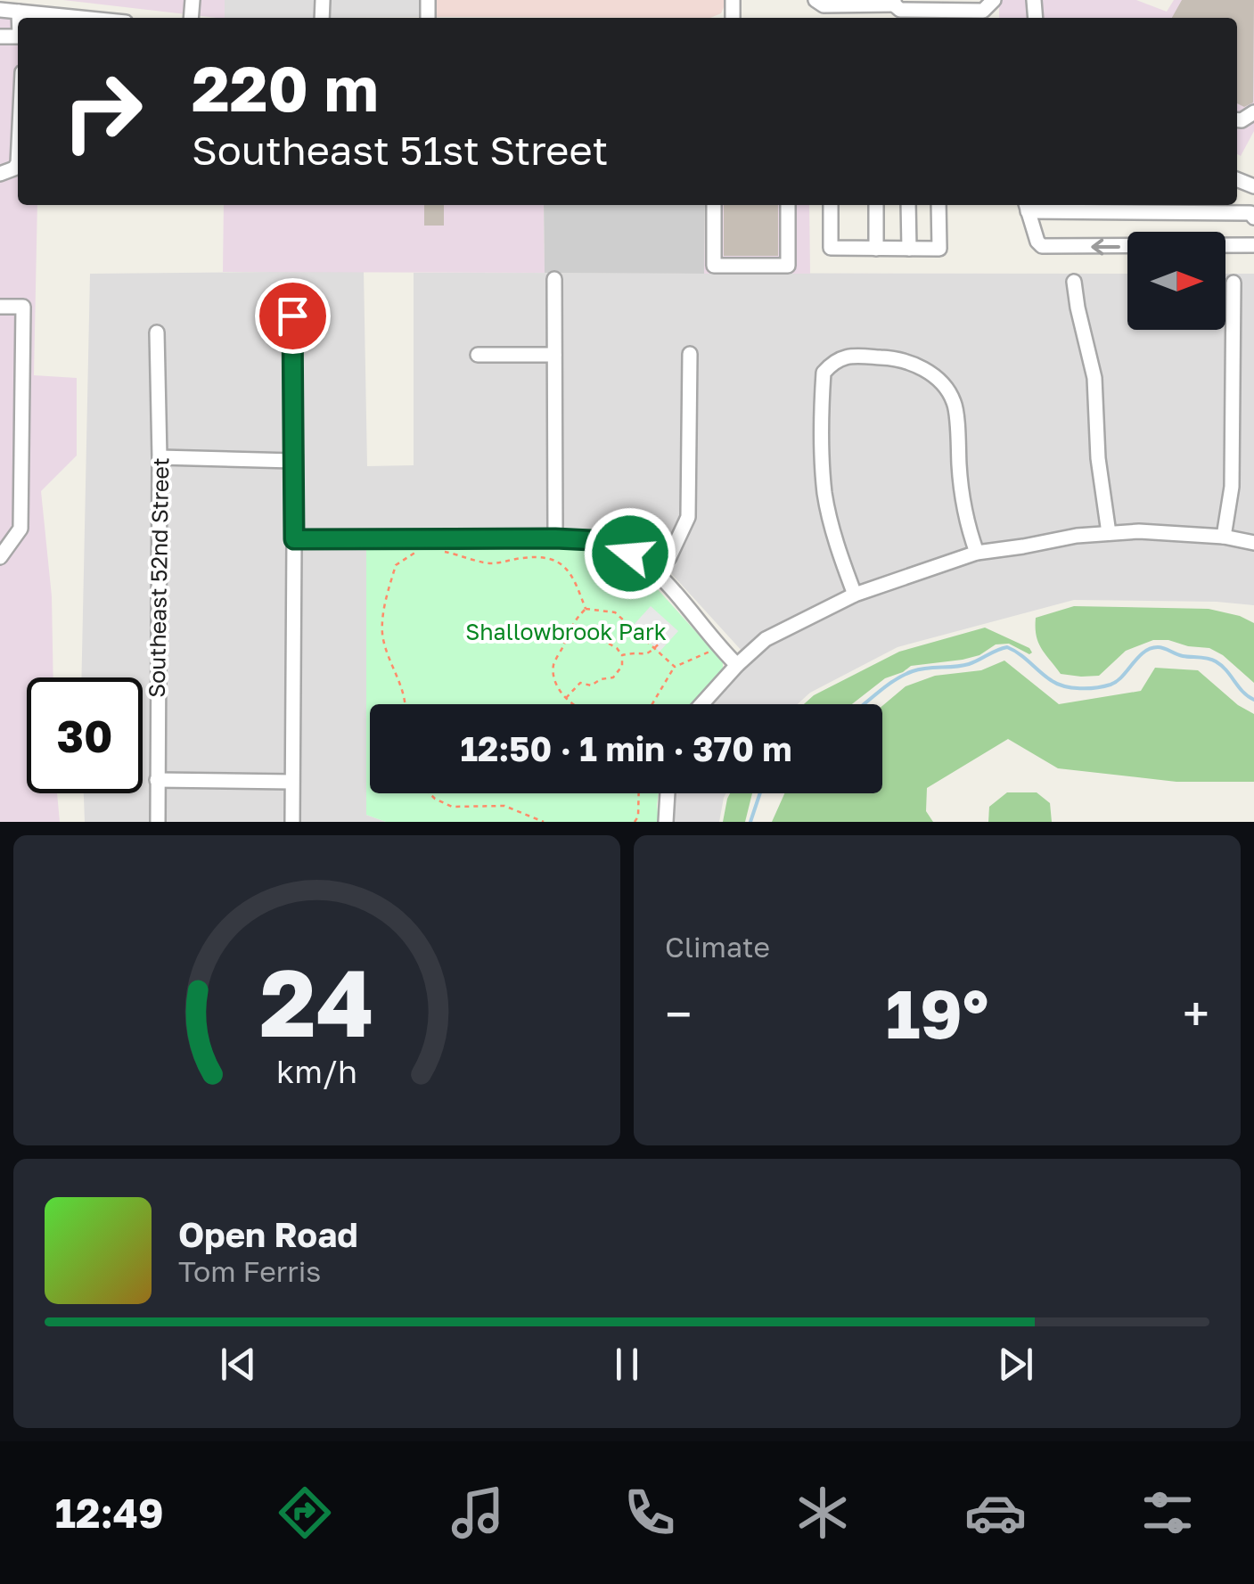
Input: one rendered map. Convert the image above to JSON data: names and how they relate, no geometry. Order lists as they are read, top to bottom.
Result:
{
  "streets": {
    "street": ["Southeast 52nd Street"]
  },
  "parks": ["Shallowbrook Park"],
  "north": "right",
  "page": {
    "turn": ["220 m", "Southeast 51st Street"],
    "limit": "30",
    "trip": "12:50 · 1 min · 370 m",
    "tile": "Climate",
    "heat": ["−", "19°", "+"],
    "song": ["Open Road", "Tom Ferris"],
    "tabs": "12:49",
    "gauge": ["24", "km/h"]
  }
}
